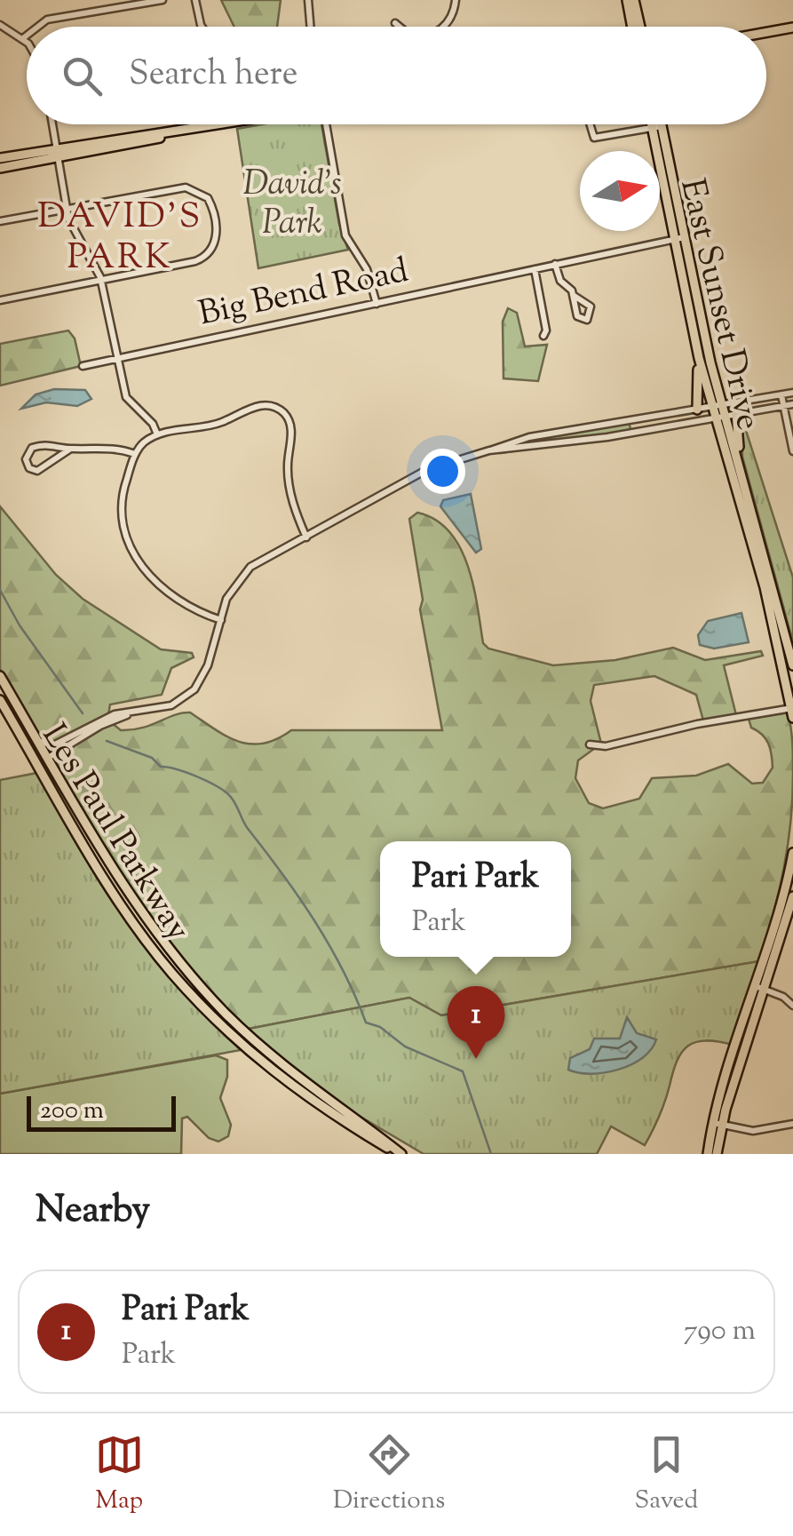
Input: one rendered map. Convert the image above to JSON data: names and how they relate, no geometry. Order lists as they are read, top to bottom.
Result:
{
  "streets": {
    "main road": ["East Sunset Drive", "Les Paul Parkway"],
    "street": ["Big Bend Road"]
  },
  "crossings": [
    ["Big Bend Road", "East Sunset Drive"]
  ],
  "districts": ["DAVID'S PARK"],
  "parks": ["David's Park"],
  "scale_bar": "200 m",
  "north": "right",
  "page": {
    "search": "Search here",
    "popup": ["Pari Park", "Park"],
    "pins": "1",
    "scale": "200 m",
    "heading": "Nearby",
    "list": [
      {
        "mark": "1",
        "name": "Pari Park",
        "note": "Park",
        "value": "790 m"
      }
    ],
    "nav": ["Map", "Directions", "Saved"]
  }
}
